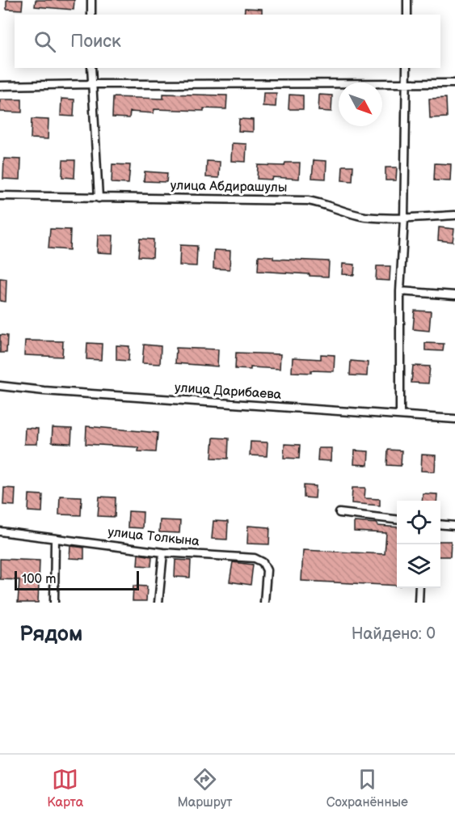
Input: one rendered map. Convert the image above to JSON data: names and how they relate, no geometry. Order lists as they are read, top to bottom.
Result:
{
  "streets": {
    "street": ["улица Абдирашулы", "улица Дарибаева", "улица Толкына"]
  },
  "scale_bar": "100 m",
  "north": "bottom right",
  "page": {
    "search": "Поиск",
    "scale": "100 m",
    "heading": ["Рядом", "Найдено: 0"],
    "nav": ["Карта", "Маршрут", "Сохранённые"]
  }
}
